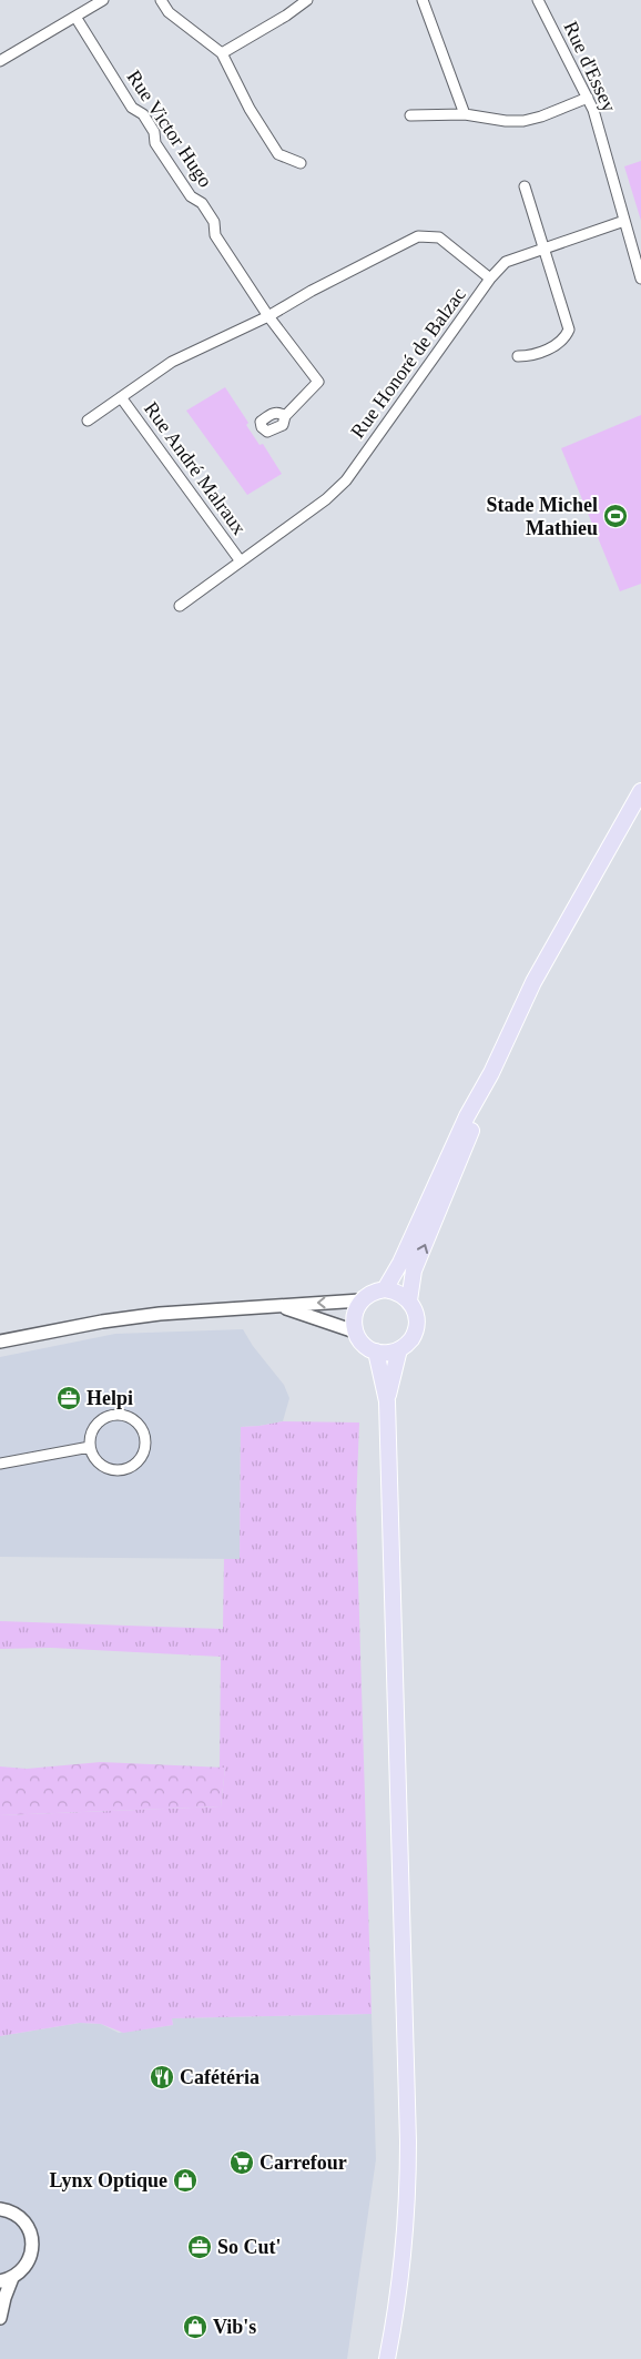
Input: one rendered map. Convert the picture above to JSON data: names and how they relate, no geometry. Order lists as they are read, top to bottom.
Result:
{
  "streets": {
    "street": [
      "Rue d'Essey",
      "Rue Victor Hugo",
      "Rue Honoré de Balzac",
      "Rue André Malraux"
    ]
  },
  "crossings": [
    ["Rue d'Essey", "Rue Honoré de Balzac"],
    ["Rue Honoré de Balzac", "Rue André Malraux"]
  ],
  "places": {
    "sports": ["Stade Michel Mathieu"],
    "office": ["Helpi", "So Cut'"],
    "restaurant": ["Cafétéria"],
    "supermarket": ["Carrefour"],
    "shop": ["Lynx Optique", "Vib's"]
  }
}
